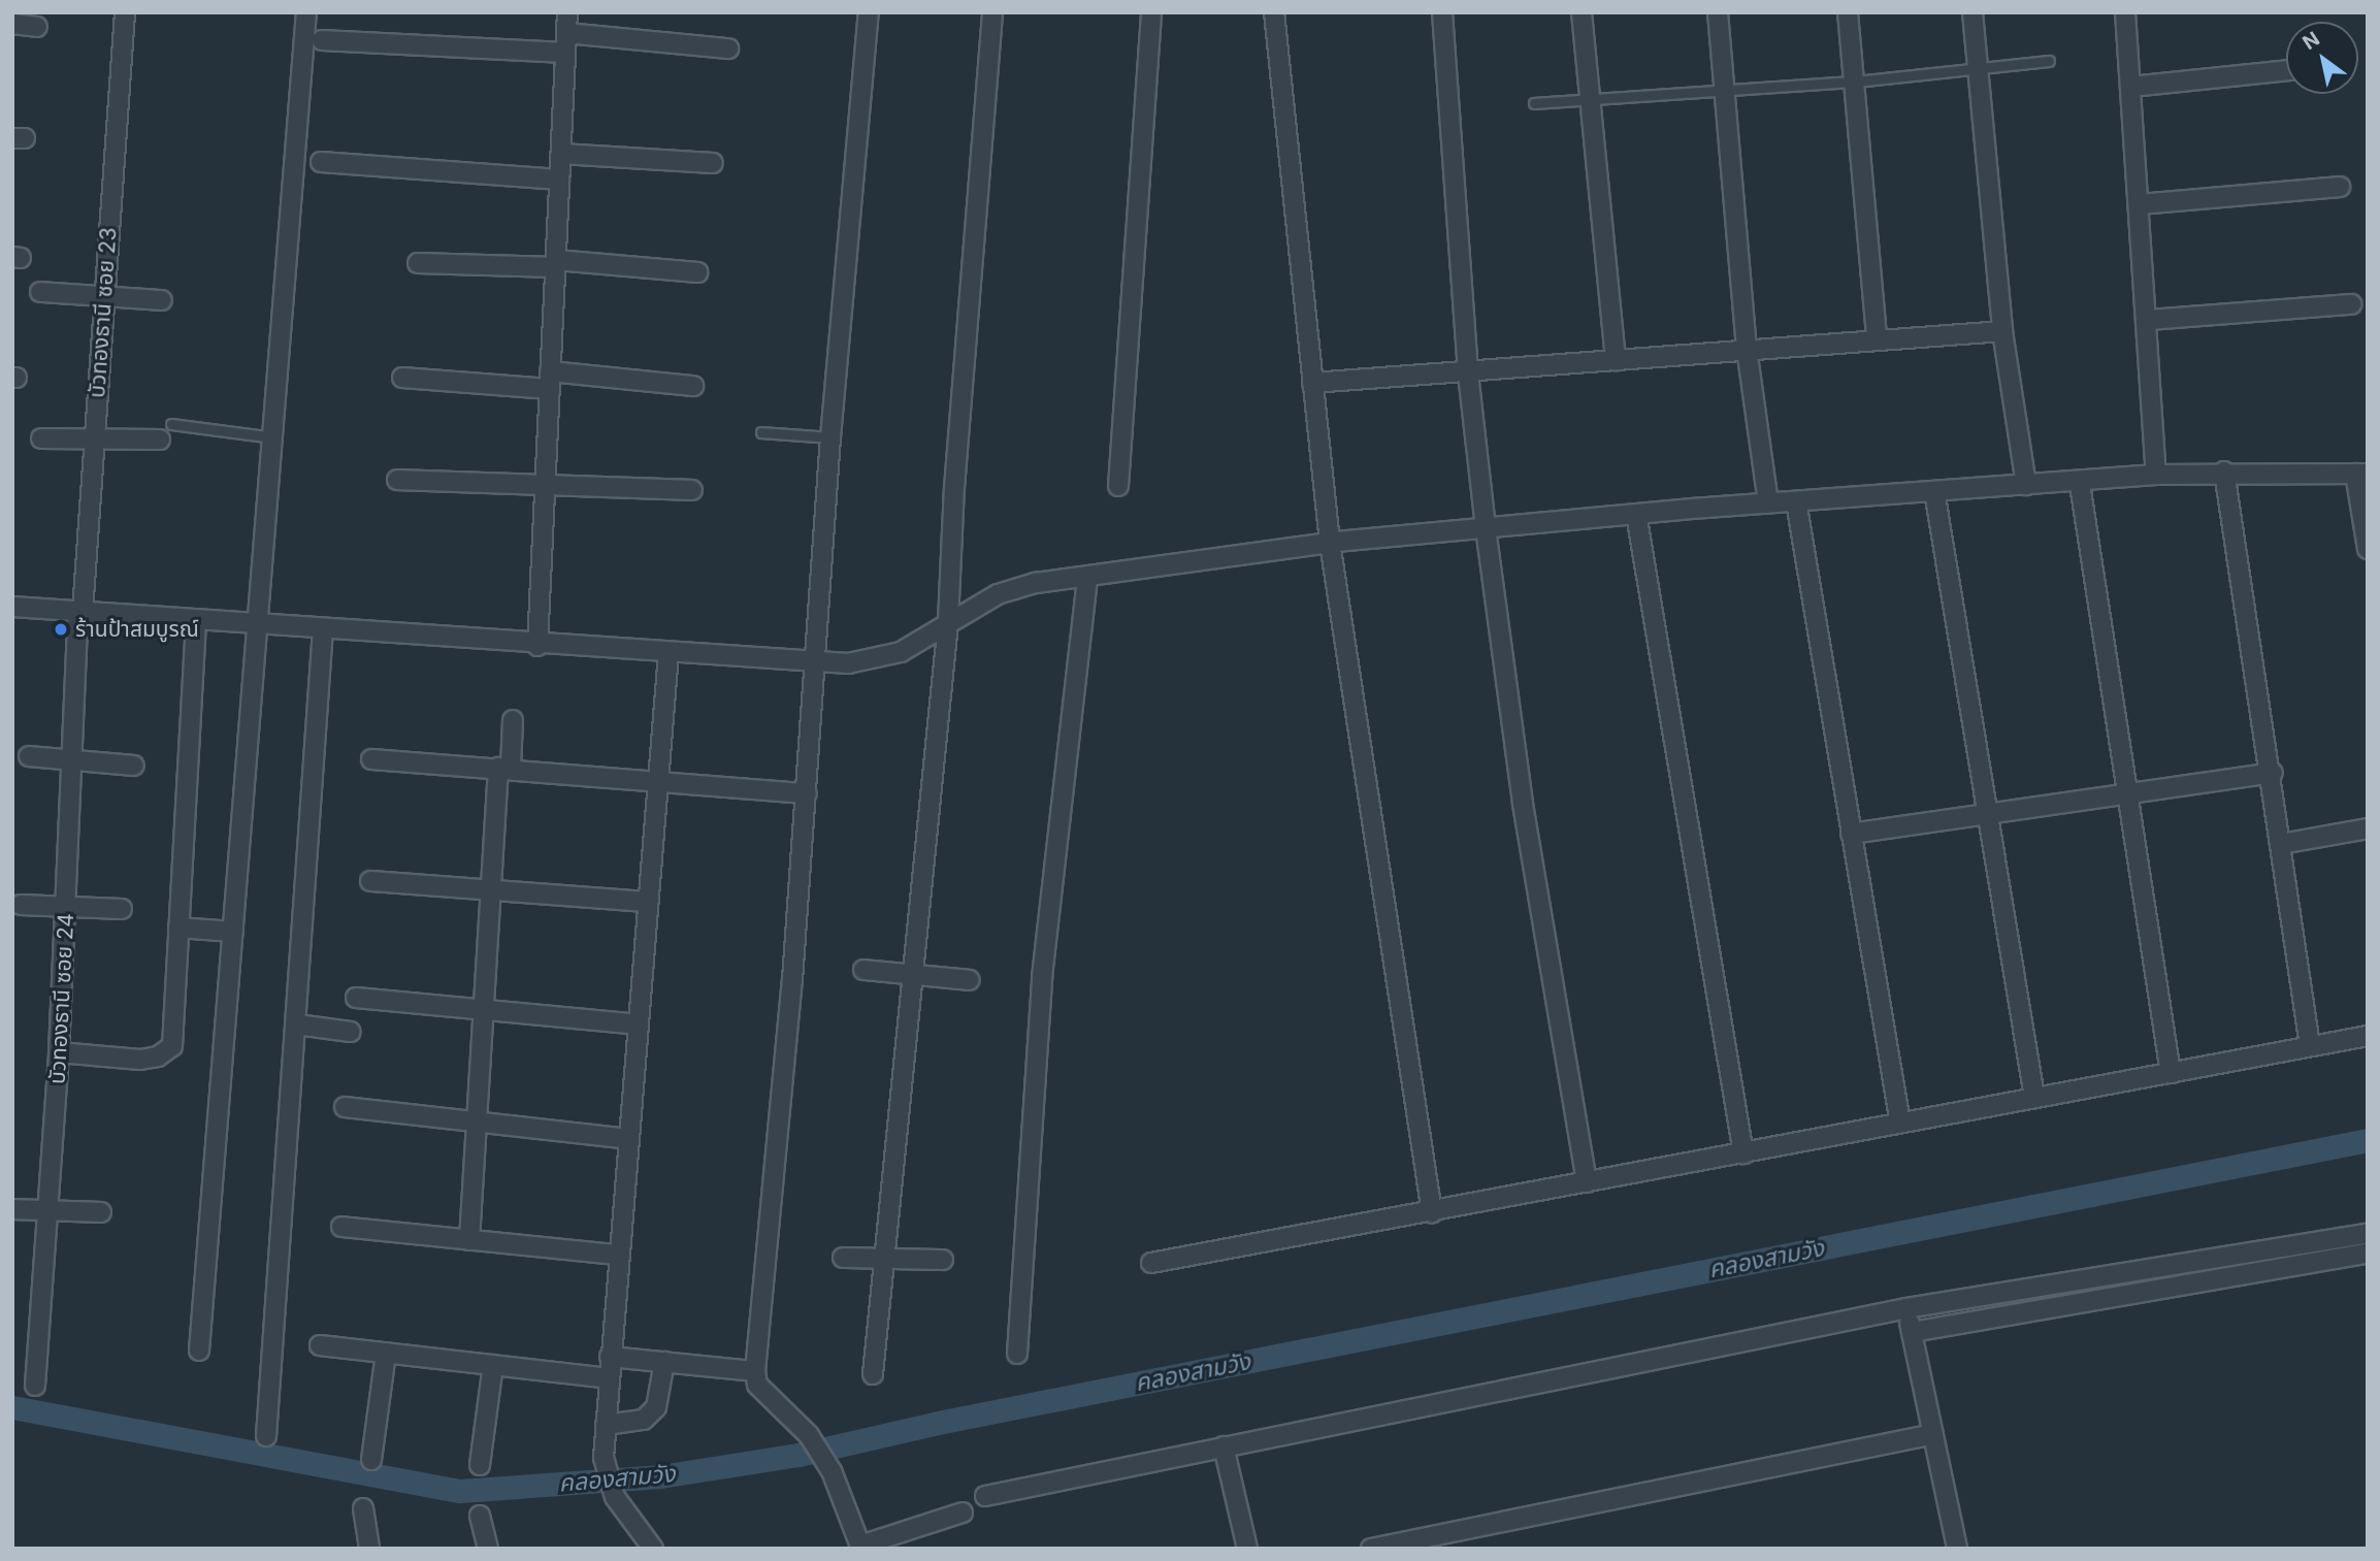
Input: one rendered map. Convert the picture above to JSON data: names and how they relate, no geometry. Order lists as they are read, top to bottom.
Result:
{
  "streets": {
    "street": ["บัวทองธานี ซอย 23", "บัวทองธานี ซอย 24"]
  },
  "crossings": [
    ["บัวทองธานี ซอย 23", "บัวทองธานี ซอย 24"]
  ],
  "water": ["คลองสามวัง"],
  "places": ["ร้านป้าสมบูรณ์"],
  "north": "top left"
}
